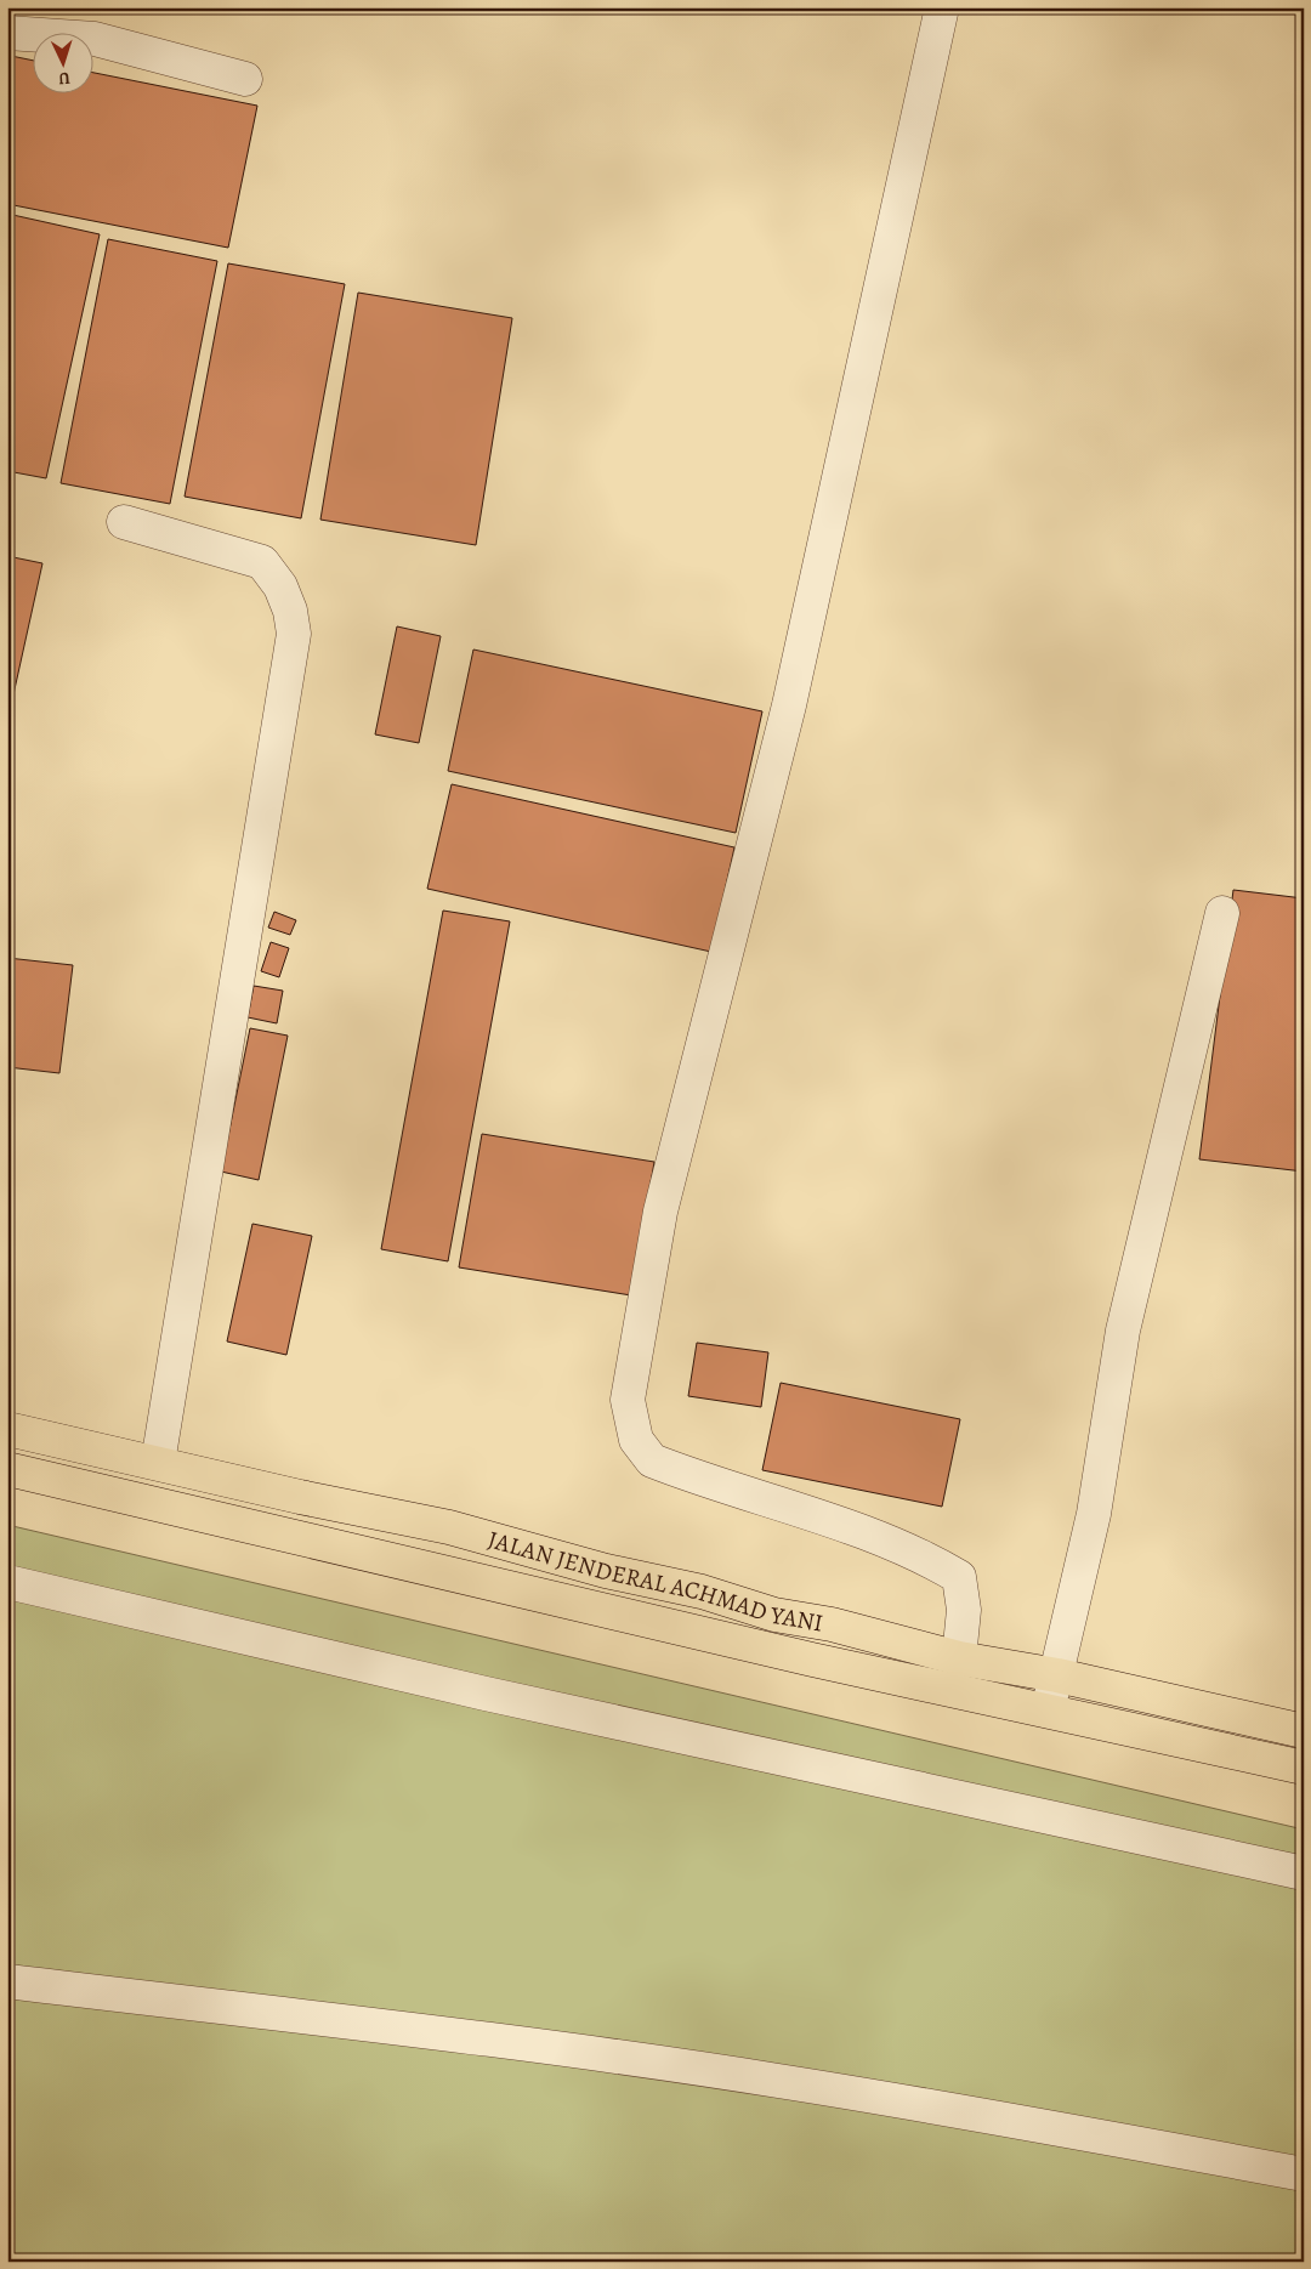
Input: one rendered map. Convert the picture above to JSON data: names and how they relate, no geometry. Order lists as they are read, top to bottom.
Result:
{
  "streets": {
    "highway": ["JALAN JENDERAL ACHMAD YANI"]
  },
  "north": "bottom"
}
